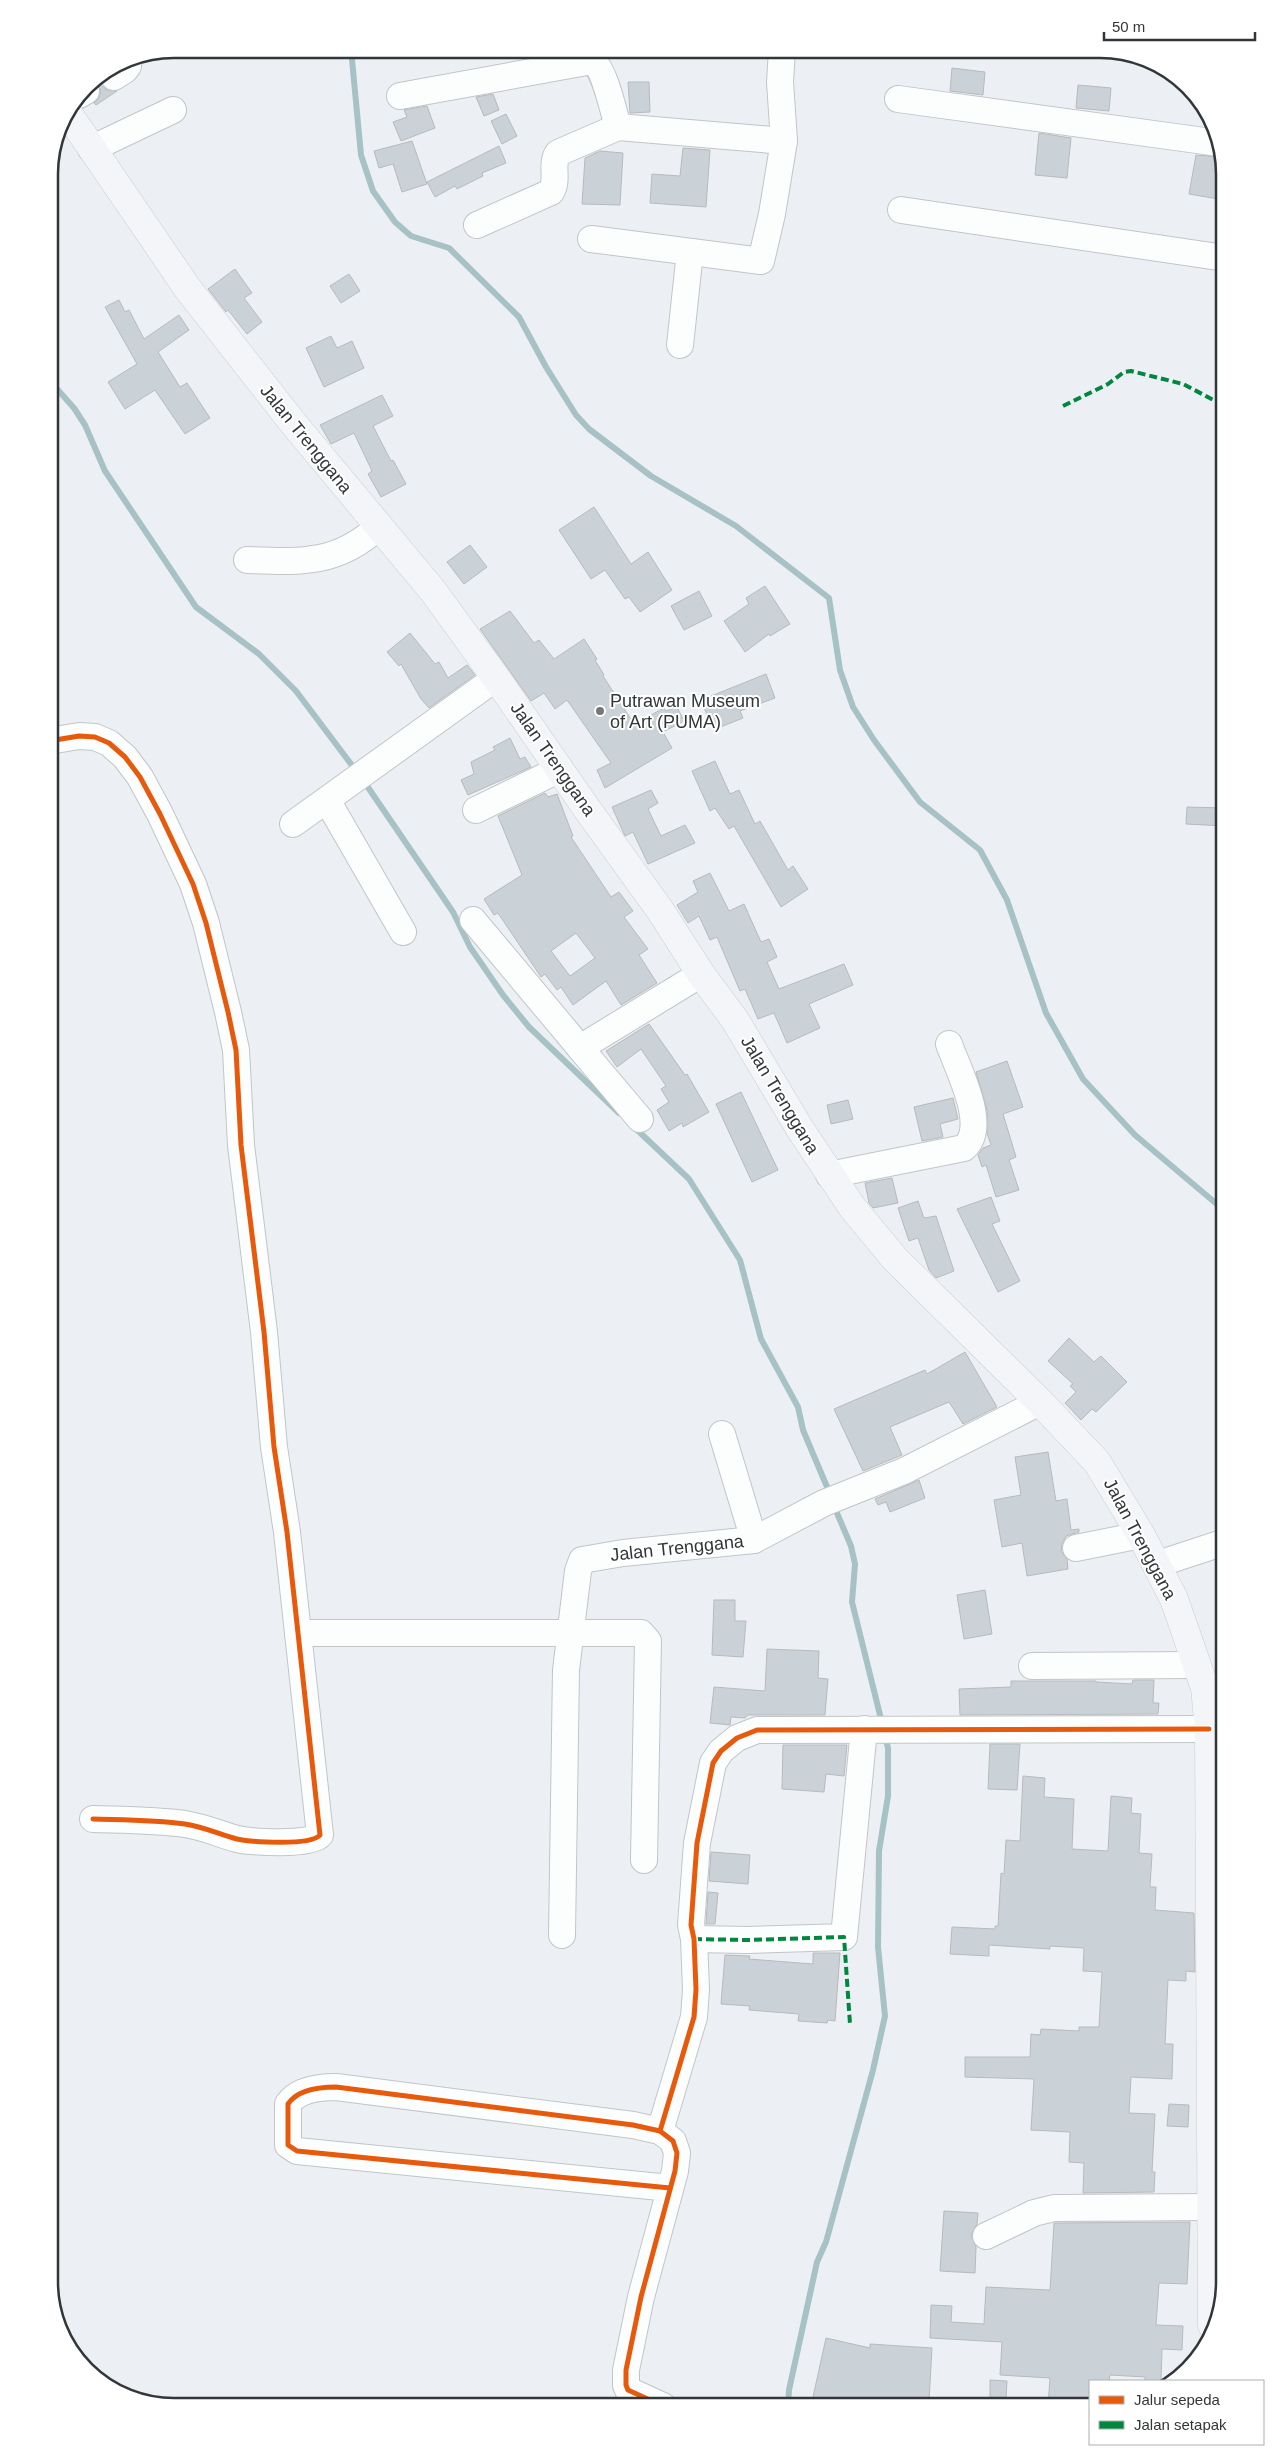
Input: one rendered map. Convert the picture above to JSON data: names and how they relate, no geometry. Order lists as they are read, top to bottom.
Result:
{
  "streets": {
    "main road": ["Jalan Trenggana"]
  },
  "places": ["Putrawan Museum of Art (PUMA)"],
  "legend": ["Jalur sepeda", "Jalan setapak"],
  "scale_bar": "50 m"
}
